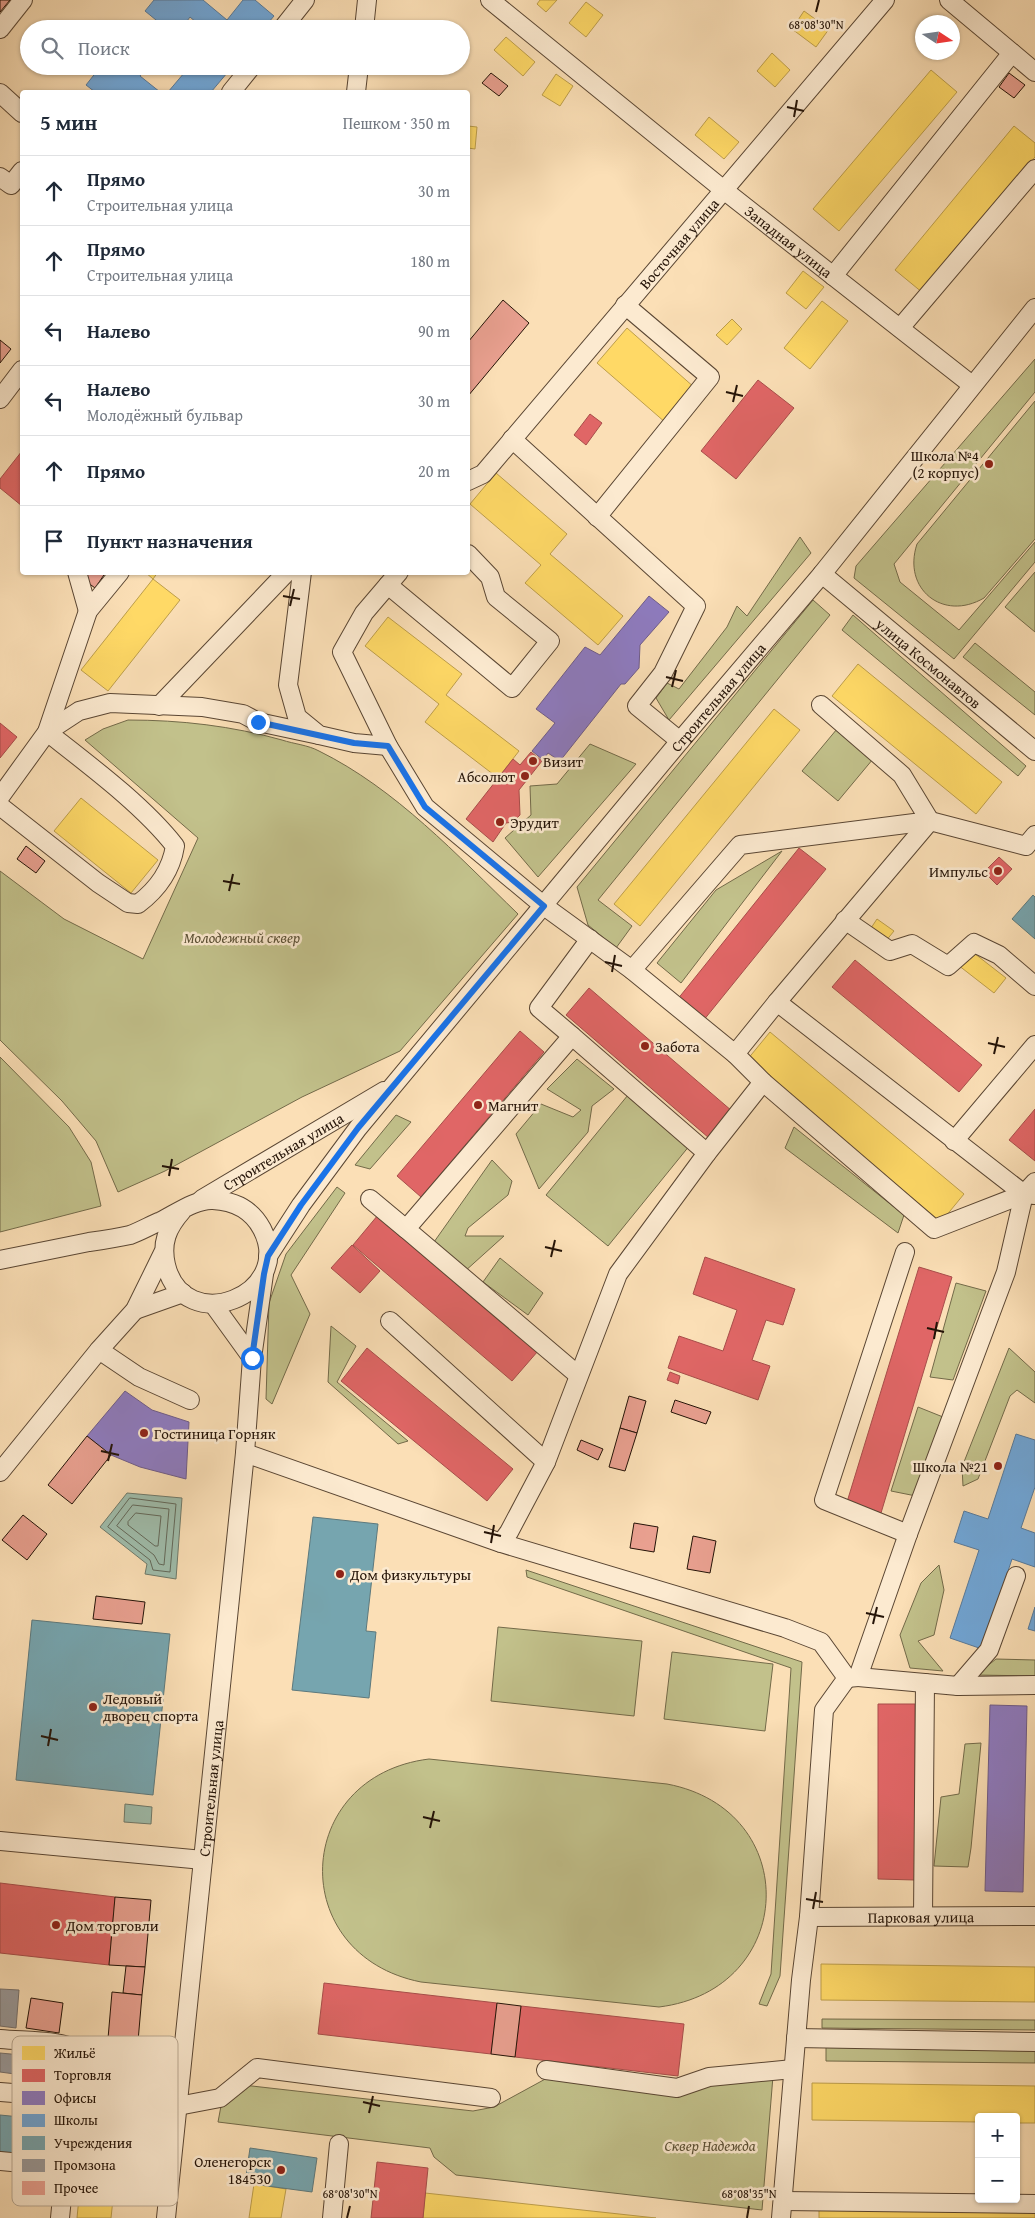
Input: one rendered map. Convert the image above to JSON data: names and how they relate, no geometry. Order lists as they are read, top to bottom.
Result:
{
  "streets": {
    "street": [
      "Западная улица",
      "Восточная улица",
      "улица Космонавтов",
      "Строительная улица",
      "Парковая улица"
    ]
  },
  "crossings": [
    ["Западная улица", "Восточная улица"],
    ["Западная улица", "Строительная улица"],
    ["улица Космонавтов", "Строительная улица"]
  ],
  "parks": ["Молодежный сквер", "Сквер Надежда"],
  "places": [
    "Школа №4 (2 корпус)",
    "Визит",
    "Абсолют",
    "Эрудит",
    "Импульс",
    "Забота",
    "Магнит",
    "Гостиница Горняк",
    "Школа №21",
    "Дом физкультуры",
    "Ледовый дворец спорта",
    "Дом торговли",
    "Оленегорск 184530"
  ],
  "legend": [
    "Жильё",
    "Торговля",
    "Офисы",
    "Школы",
    "Учреждения",
    "Промзона",
    "Прочее"
  ],
  "north": "right",
  "page": {
    "search": "Поиск",
    "heading": ["5 мин", "Пешком · 350 m"],
    "list": [
      ["Прямо", "Строительная улица", "30 m"],
      ["Прямо", "Строительная улица", "180 m"],
      ["Налево", "90 m"],
      ["Налево", "Молодёжный бульвар", "30 m"],
      ["Прямо", "20 m"],
      "Пункт назначения"
    ],
    "map_buttons": ["+", "−"]
  },
  "coordinates": ["68°08'30\"N", "68°08'35\"N"]
}
